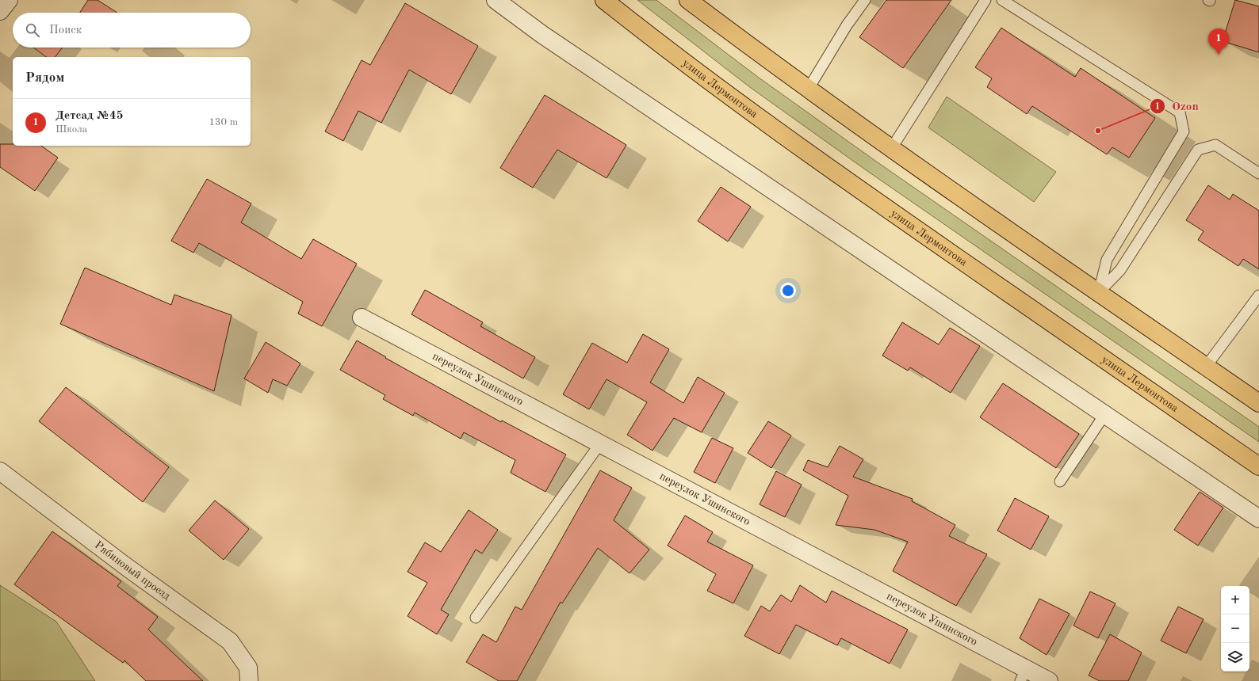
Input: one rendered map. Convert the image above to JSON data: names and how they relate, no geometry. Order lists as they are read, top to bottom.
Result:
{
  "streets": {
    "main road": ["улица Лермонтова"],
    "street": ["переулок Ушинского", "Рябиновый проезд"]
  },
  "places": ["Ozon"],
  "page": {
    "search": "Поиск",
    "pins": "1",
    "heading": "Рядом",
    "list": [
      {
        "mark": "1",
        "name": "Детсад №45",
        "note": "Школа",
        "value": "130 m"
      }
    ],
    "map_buttons": ["+", "−"]
  }
}
